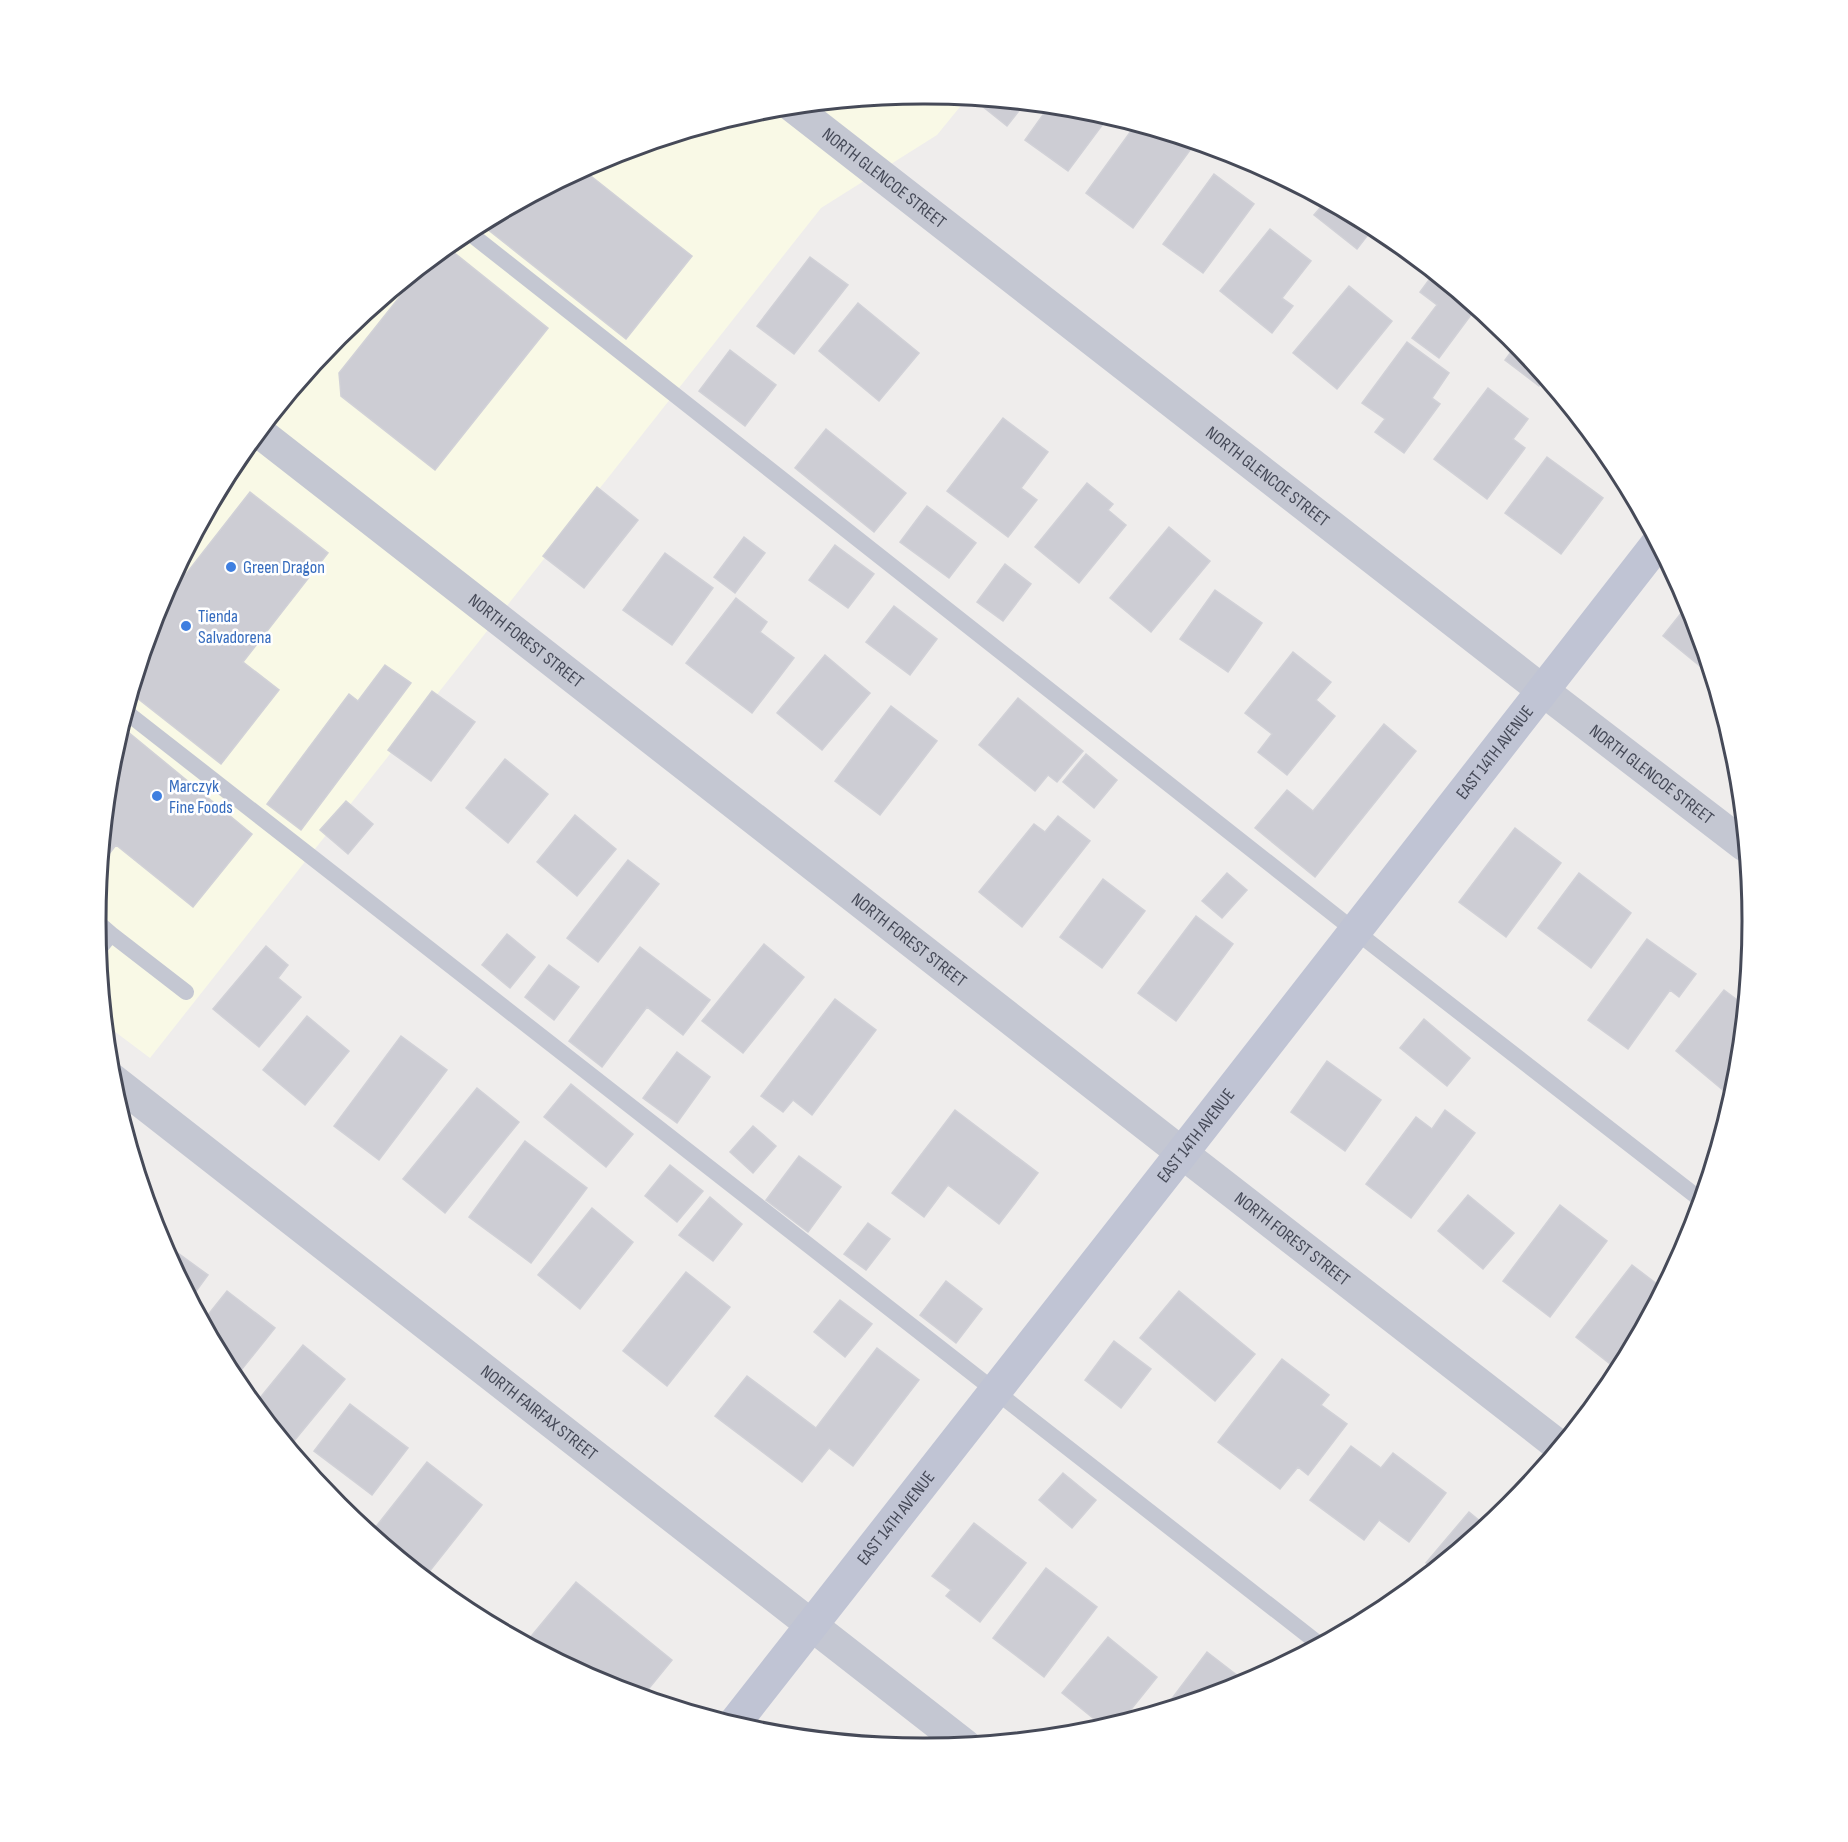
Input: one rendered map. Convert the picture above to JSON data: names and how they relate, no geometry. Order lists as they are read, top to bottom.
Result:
{
  "streets": {
    "main road": ["EAST 14TH AVENUE"],
    "street": ["NORTH GLENCOE STREET", "NORTH FOREST STREET", "NORTH FAIRFAX STREET"]
  },
  "crossings": [
    ["NORTH GLENCOE STREET", "EAST 14TH AVENUE"],
    ["NORTH FOREST STREET", "EAST 14TH AVENUE"],
    ["EAST 14TH AVENUE", "NORTH FAIRFAX STREET"]
  ],
  "places": ["Green Dragon", "Tienda Salvadorena", "Marczyk Fine Foods"]
}
